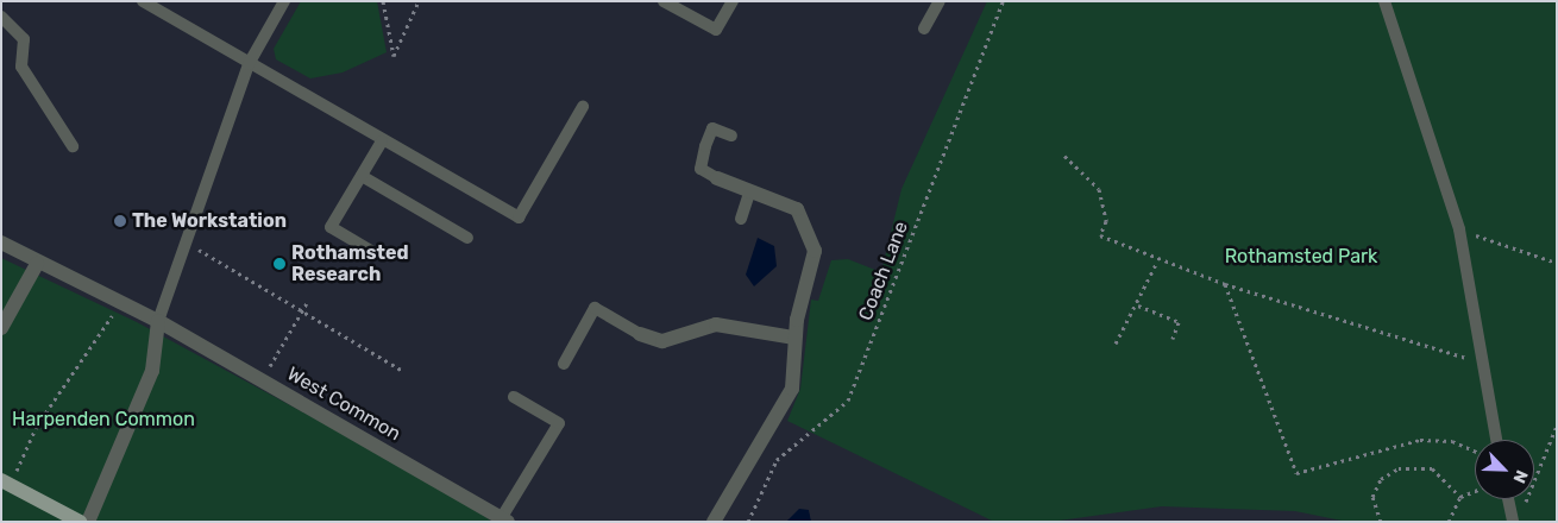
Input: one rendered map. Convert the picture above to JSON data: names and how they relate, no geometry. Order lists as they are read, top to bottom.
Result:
{
  "streets": {
    "street": ["West Common"],
    "path": ["Coach Lane"]
  },
  "parks": ["Rothamsted Park", "Harpenden Common"],
  "places": ["The Workstation", "Rothamsted Research"],
  "north": "bottom right"
}
